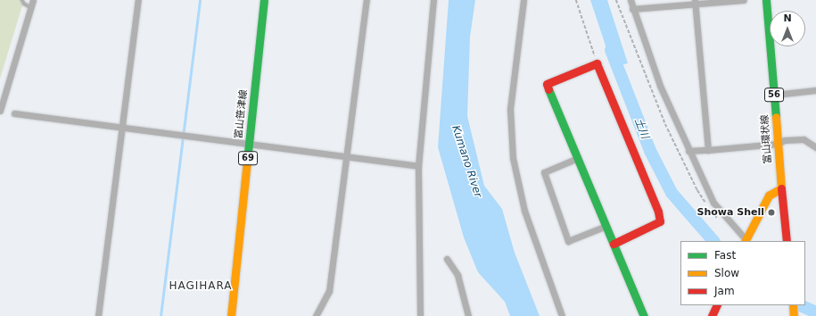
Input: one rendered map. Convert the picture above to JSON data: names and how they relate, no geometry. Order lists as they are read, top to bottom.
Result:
{
  "streets": {
    "street": [
      "56",
      "富山笹津線",
      "富山環状線",
      "69"
    ]
  },
  "districts": ["HAGIHARA"],
  "water": ["土川", "Kumano River"],
  "places": ["Showa Shell"],
  "legend": ["Fast", "Slow", "Jam"],
  "north": "top"
}
